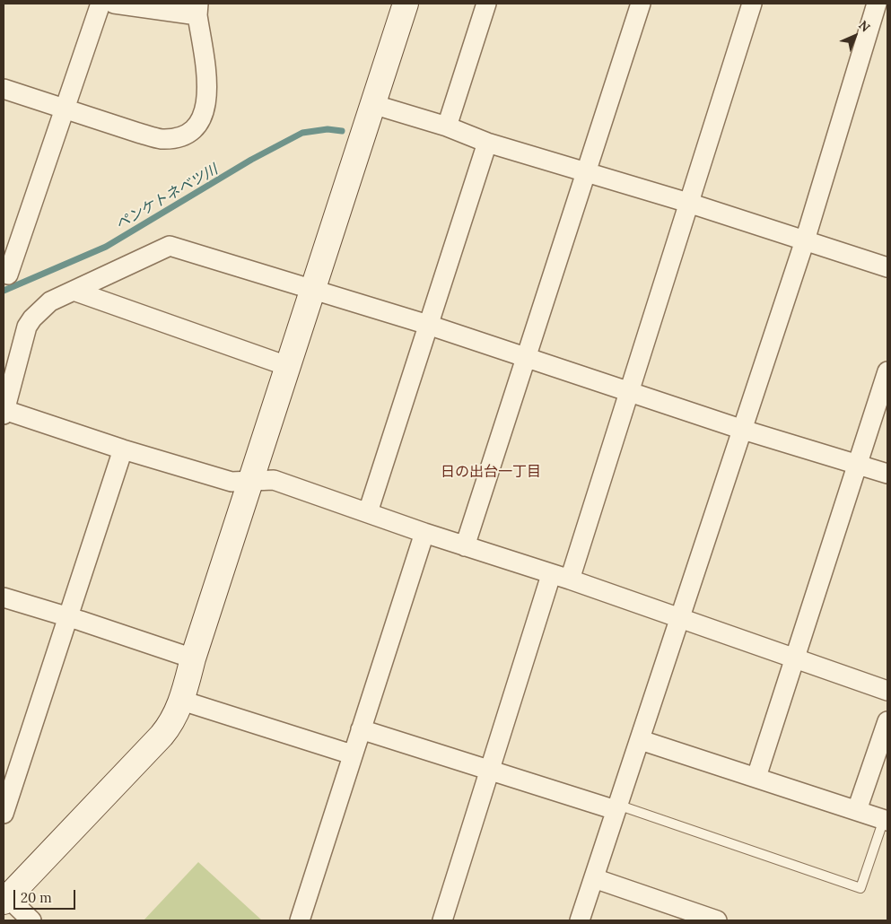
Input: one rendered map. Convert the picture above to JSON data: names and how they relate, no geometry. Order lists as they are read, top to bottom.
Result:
{
  "districts": ["日の出台一丁目"],
  "water": ["ペンケトネベツ川"],
  "scale_bar": "20 m",
  "north": "top right"
}
